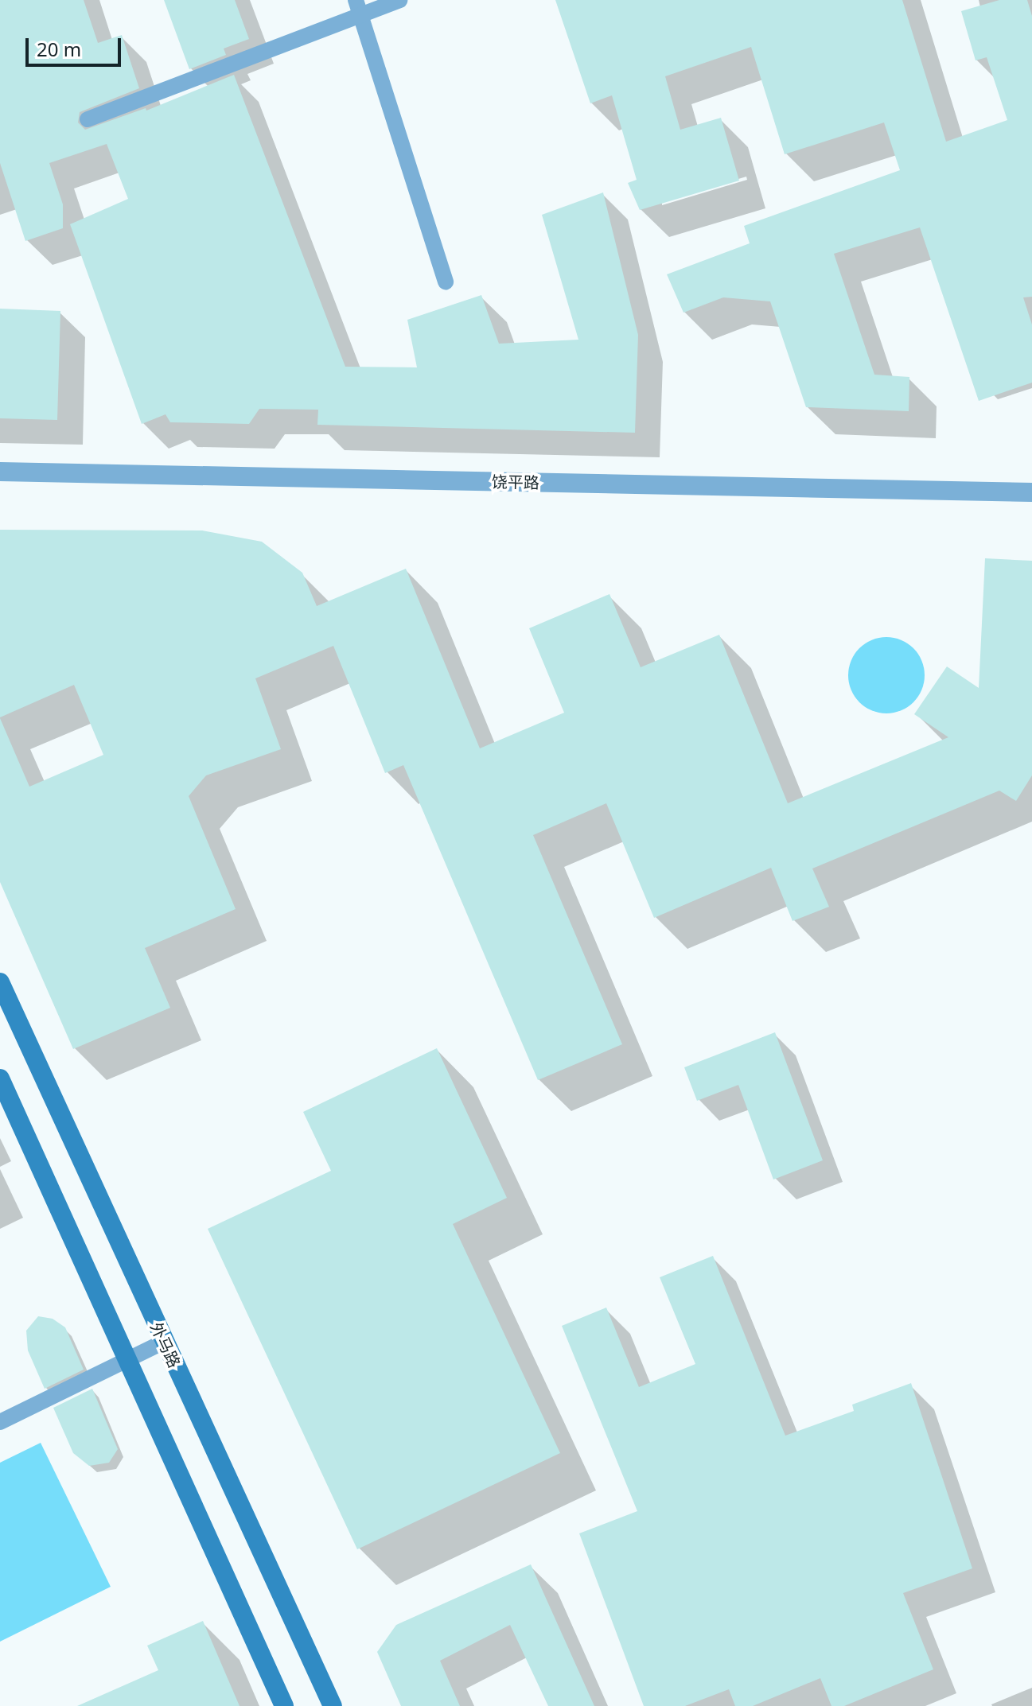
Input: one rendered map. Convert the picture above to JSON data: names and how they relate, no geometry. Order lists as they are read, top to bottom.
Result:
{
  "streets": {
    "street": ["饶平路", "外马路"]
  },
  "scale_bar": "20 m"
}
